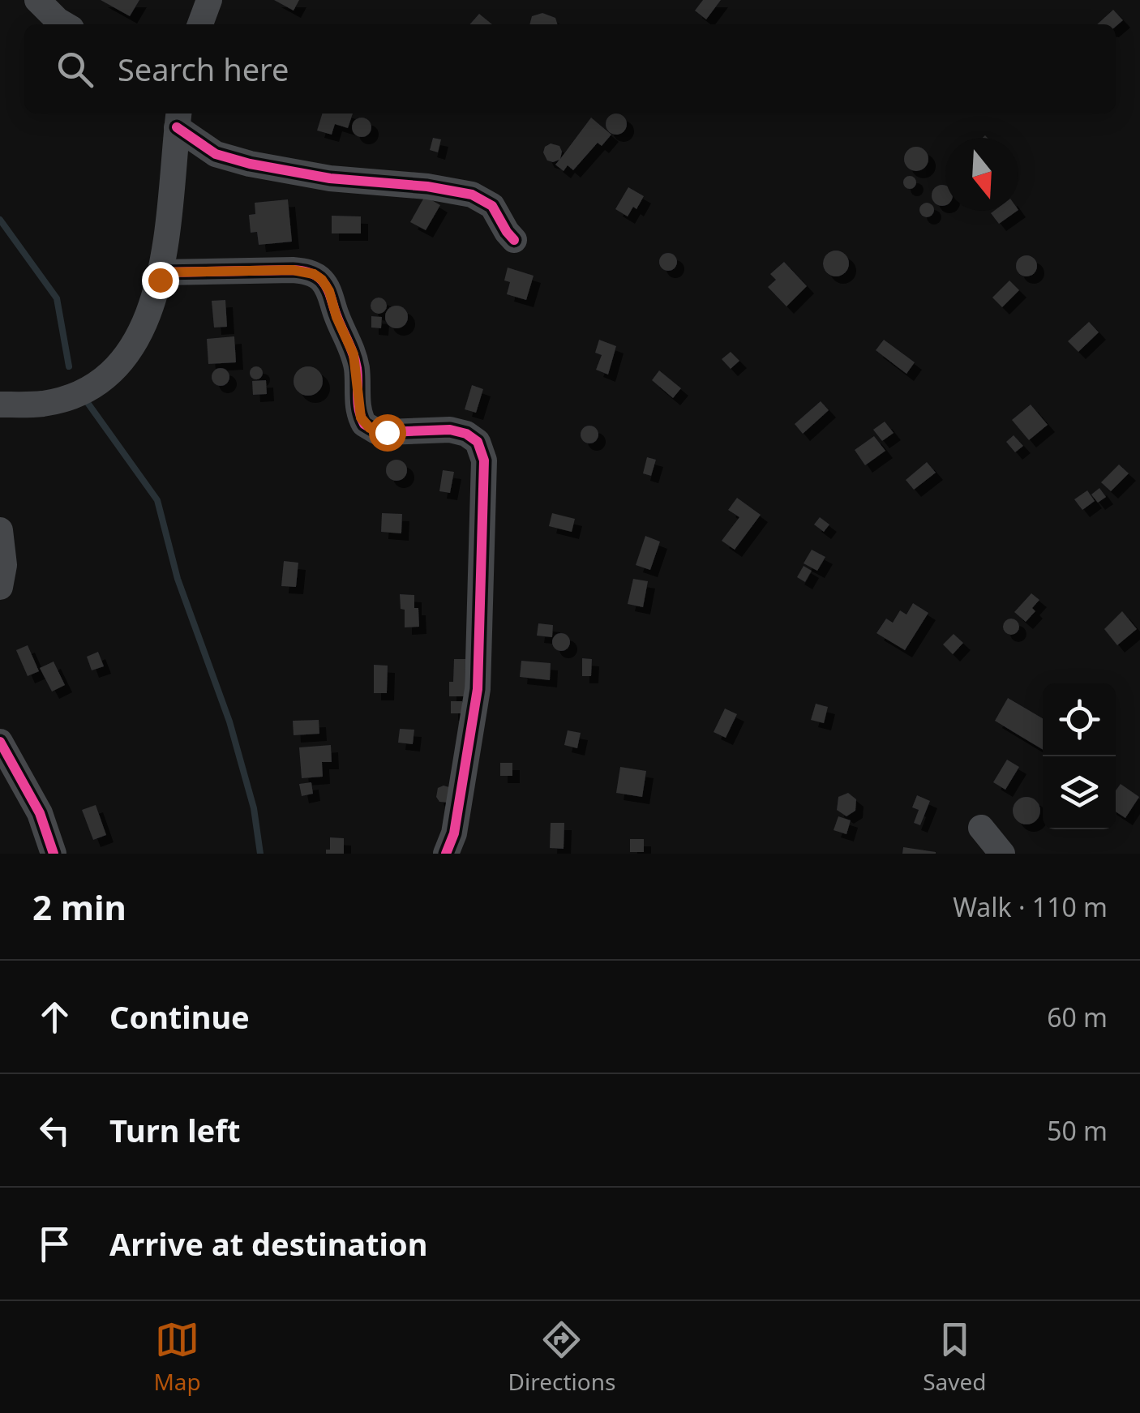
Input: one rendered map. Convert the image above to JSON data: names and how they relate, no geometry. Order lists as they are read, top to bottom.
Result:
{
  "north": "bottom",
  "page": {
    "search": "Search here",
    "heading": ["2 min", "Walk · 110 m"],
    "list": [
      ["Continue", "60 m"],
      ["Turn left", "50 m"],
      "Arrive at destination"
    ],
    "nav": ["Map", "Directions", "Saved"]
  }
}
